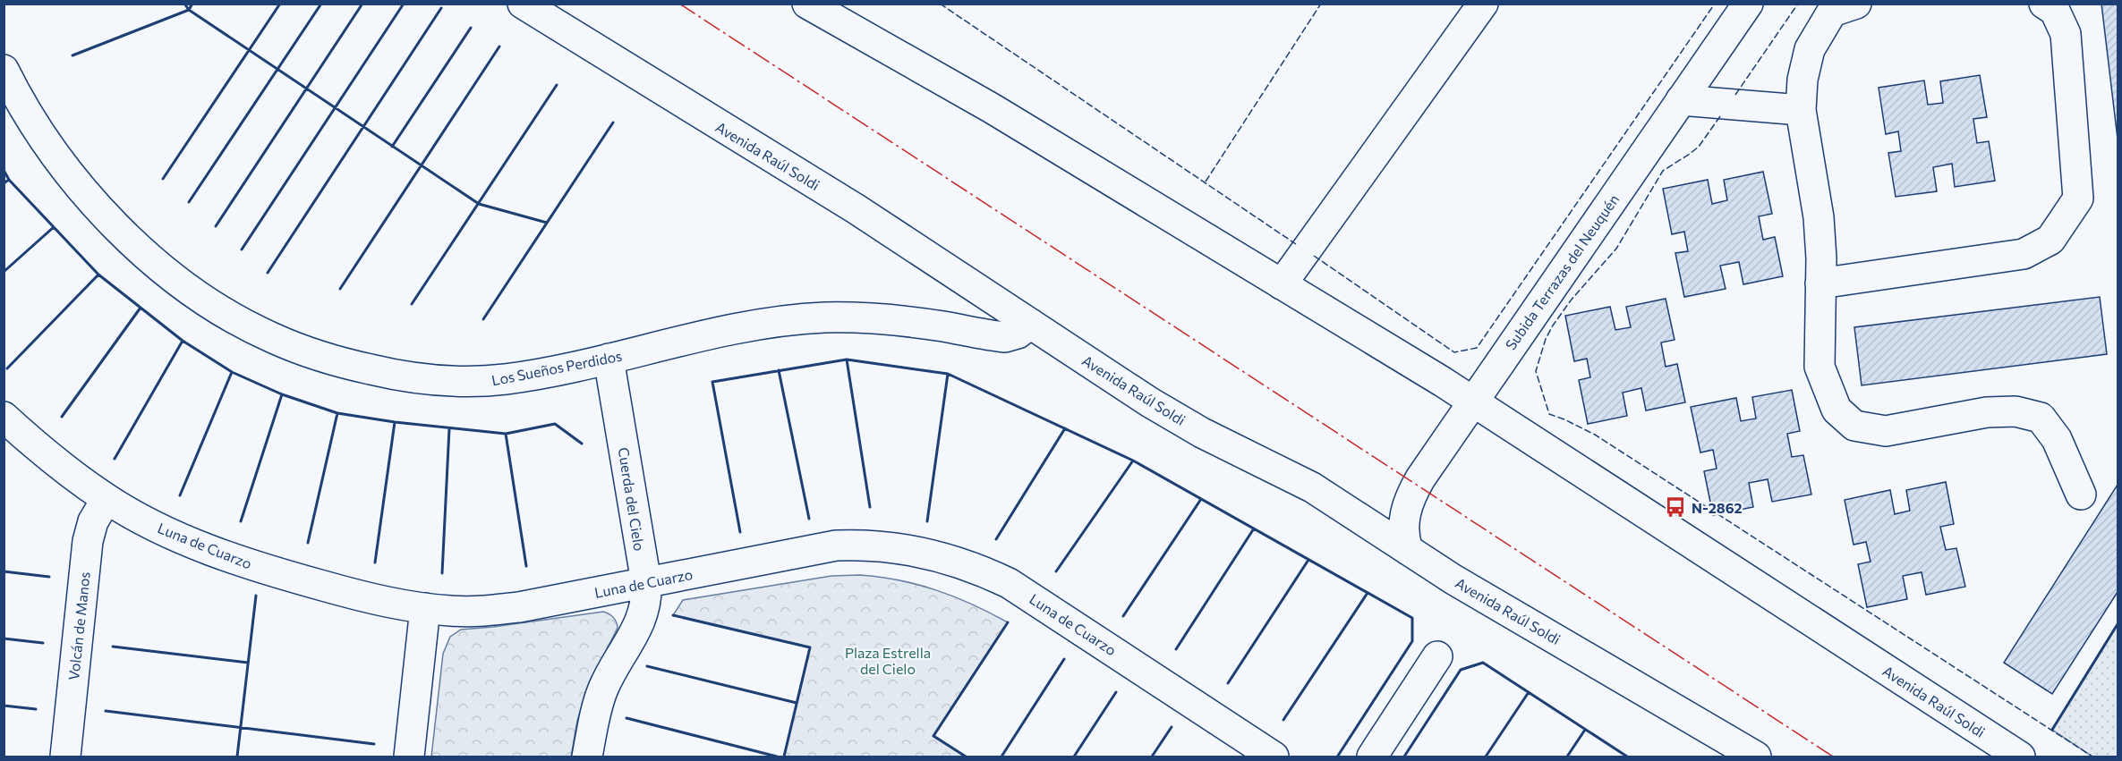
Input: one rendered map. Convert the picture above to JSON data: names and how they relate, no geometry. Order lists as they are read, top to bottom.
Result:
{
  "streets": {
    "main road": [
      "Avenida Raúl Soldi",
      "Subida Terrazas del Neuquén",
      "Los Sueños Perdidos",
      "Cuerda del Cielo",
      "Luna de Cuarzo",
      "Volcán de Manos"
    ]
  },
  "crossings": [
    ["Avenida Raúl Soldi", "Subida Terrazas del Neuquén"],
    ["Avenida Raúl Soldi", "Los Sueños Perdidos"],
    ["Los Sueños Perdidos", "Cuerda del Cielo"],
    ["Cuerda del Cielo", "Luna de Cuarzo"],
    ["Luna de Cuarzo", "Volcán de Manos"]
  ],
  "parks": ["Plaza Estrella del Cielo"],
  "places": {
    "bus stop": ["N-2862"]
  }
}
